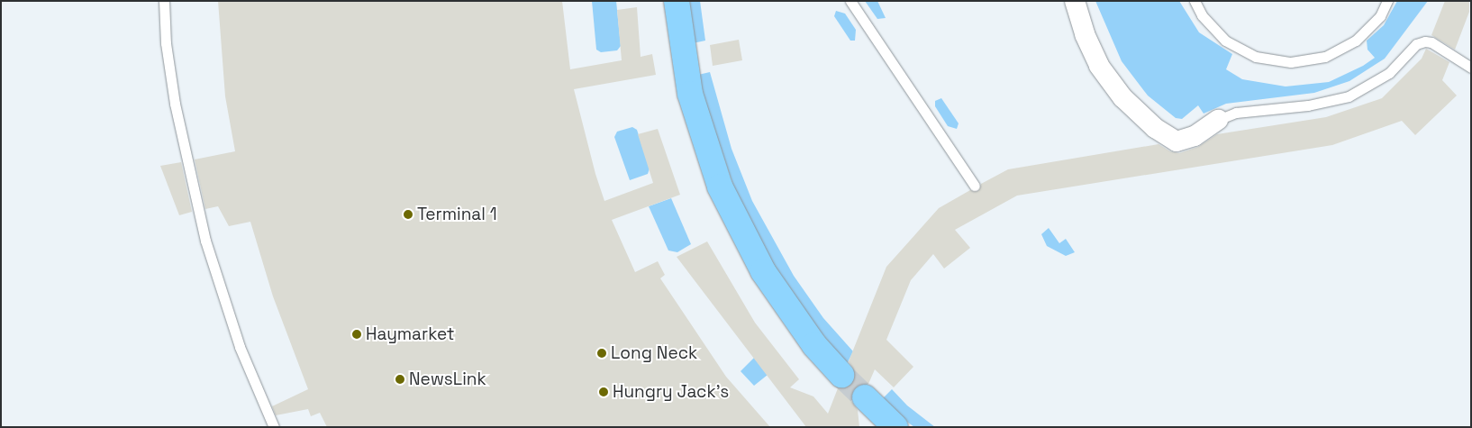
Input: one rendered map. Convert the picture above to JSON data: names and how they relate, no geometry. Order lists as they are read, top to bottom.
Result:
{
  "places": [
    "Terminal 1",
    "Haymarket",
    "Long Neck",
    "NewsLink",
    "Hungry Jack's"
  ]
}
